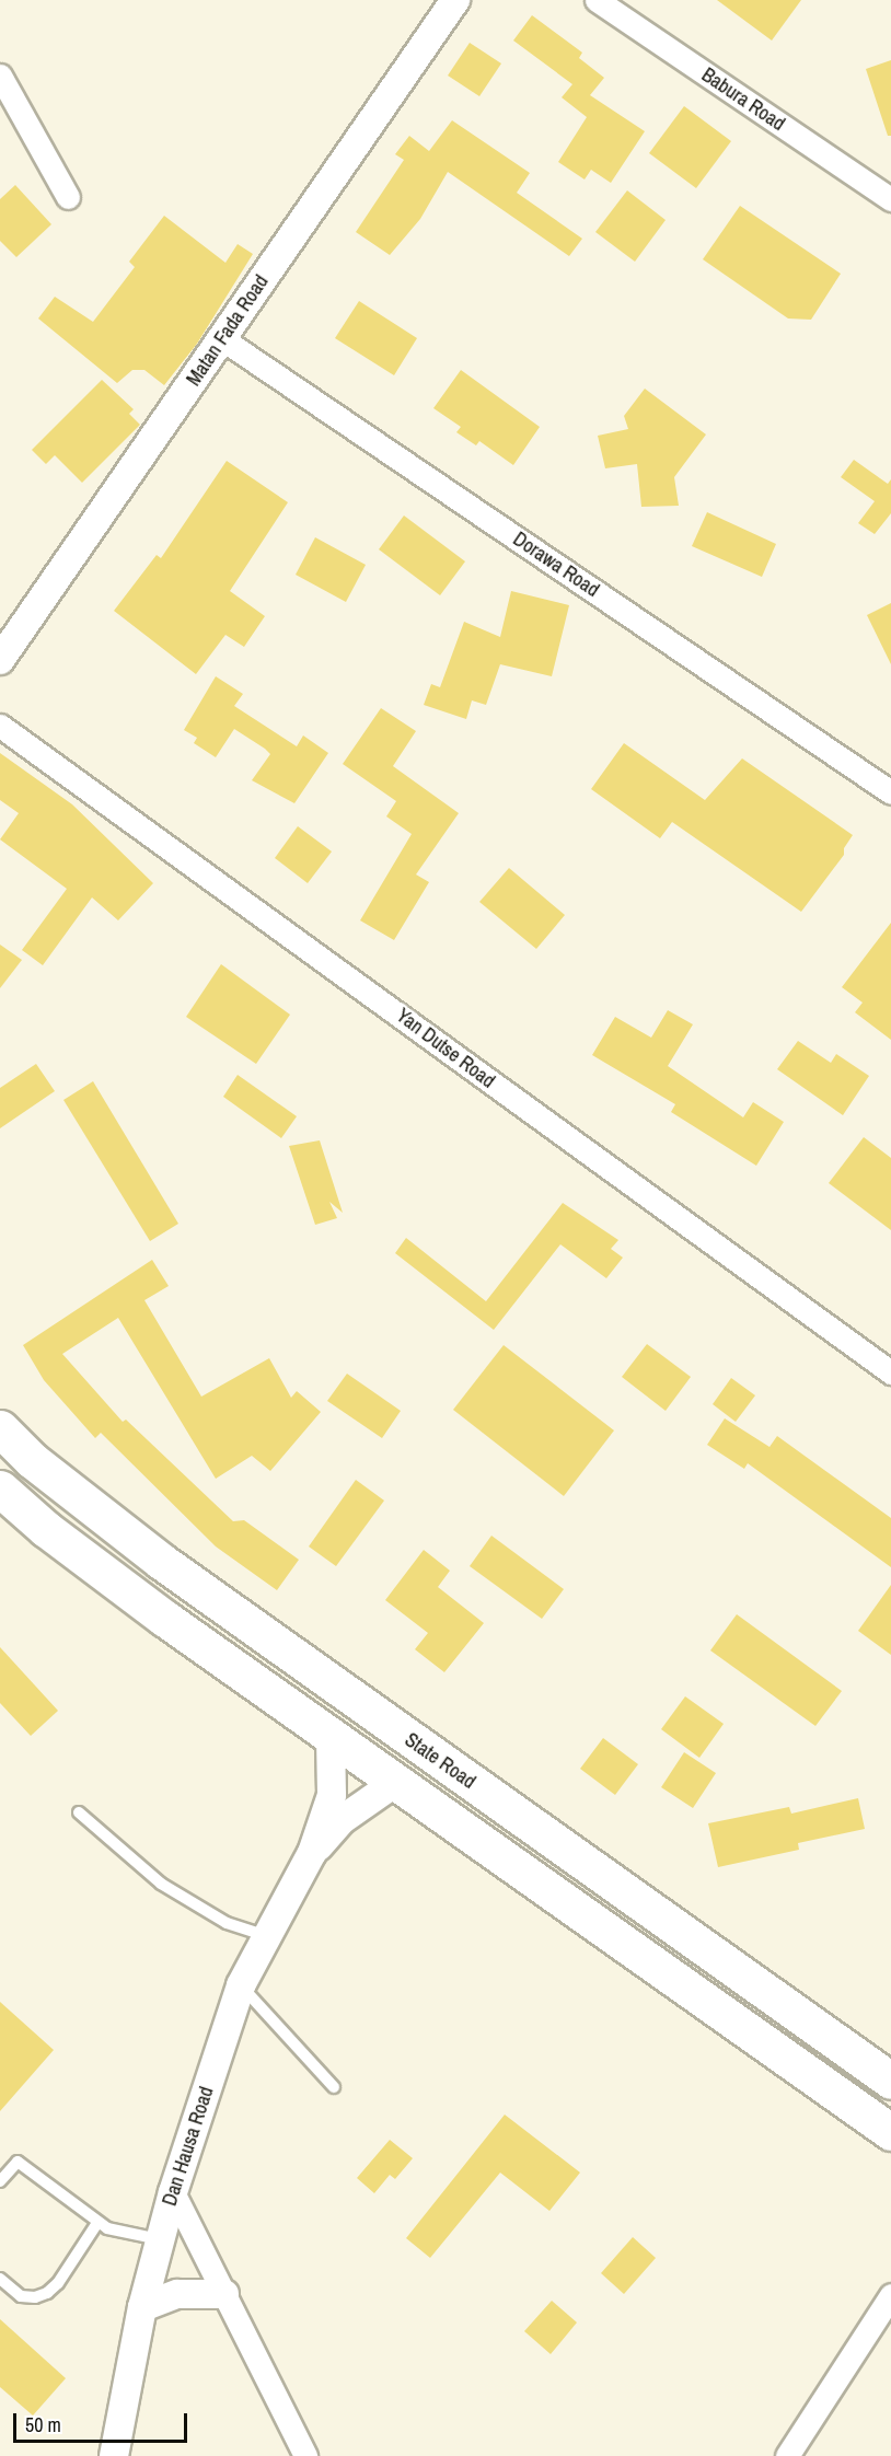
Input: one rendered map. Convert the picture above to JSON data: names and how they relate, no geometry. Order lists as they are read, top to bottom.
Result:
{
  "streets": {
    "main road": ["State Road"],
    "street": [
      "Babura Road",
      "Matan Fada Road",
      "Dorawa Road",
      "Yan Dutse Road",
      "Dan Hausa Road"
    ]
  },
  "crossings": [
    ["Matan Fada Road", "Dorawa Road"]
  ],
  "scale_bar": "50 m"
}
